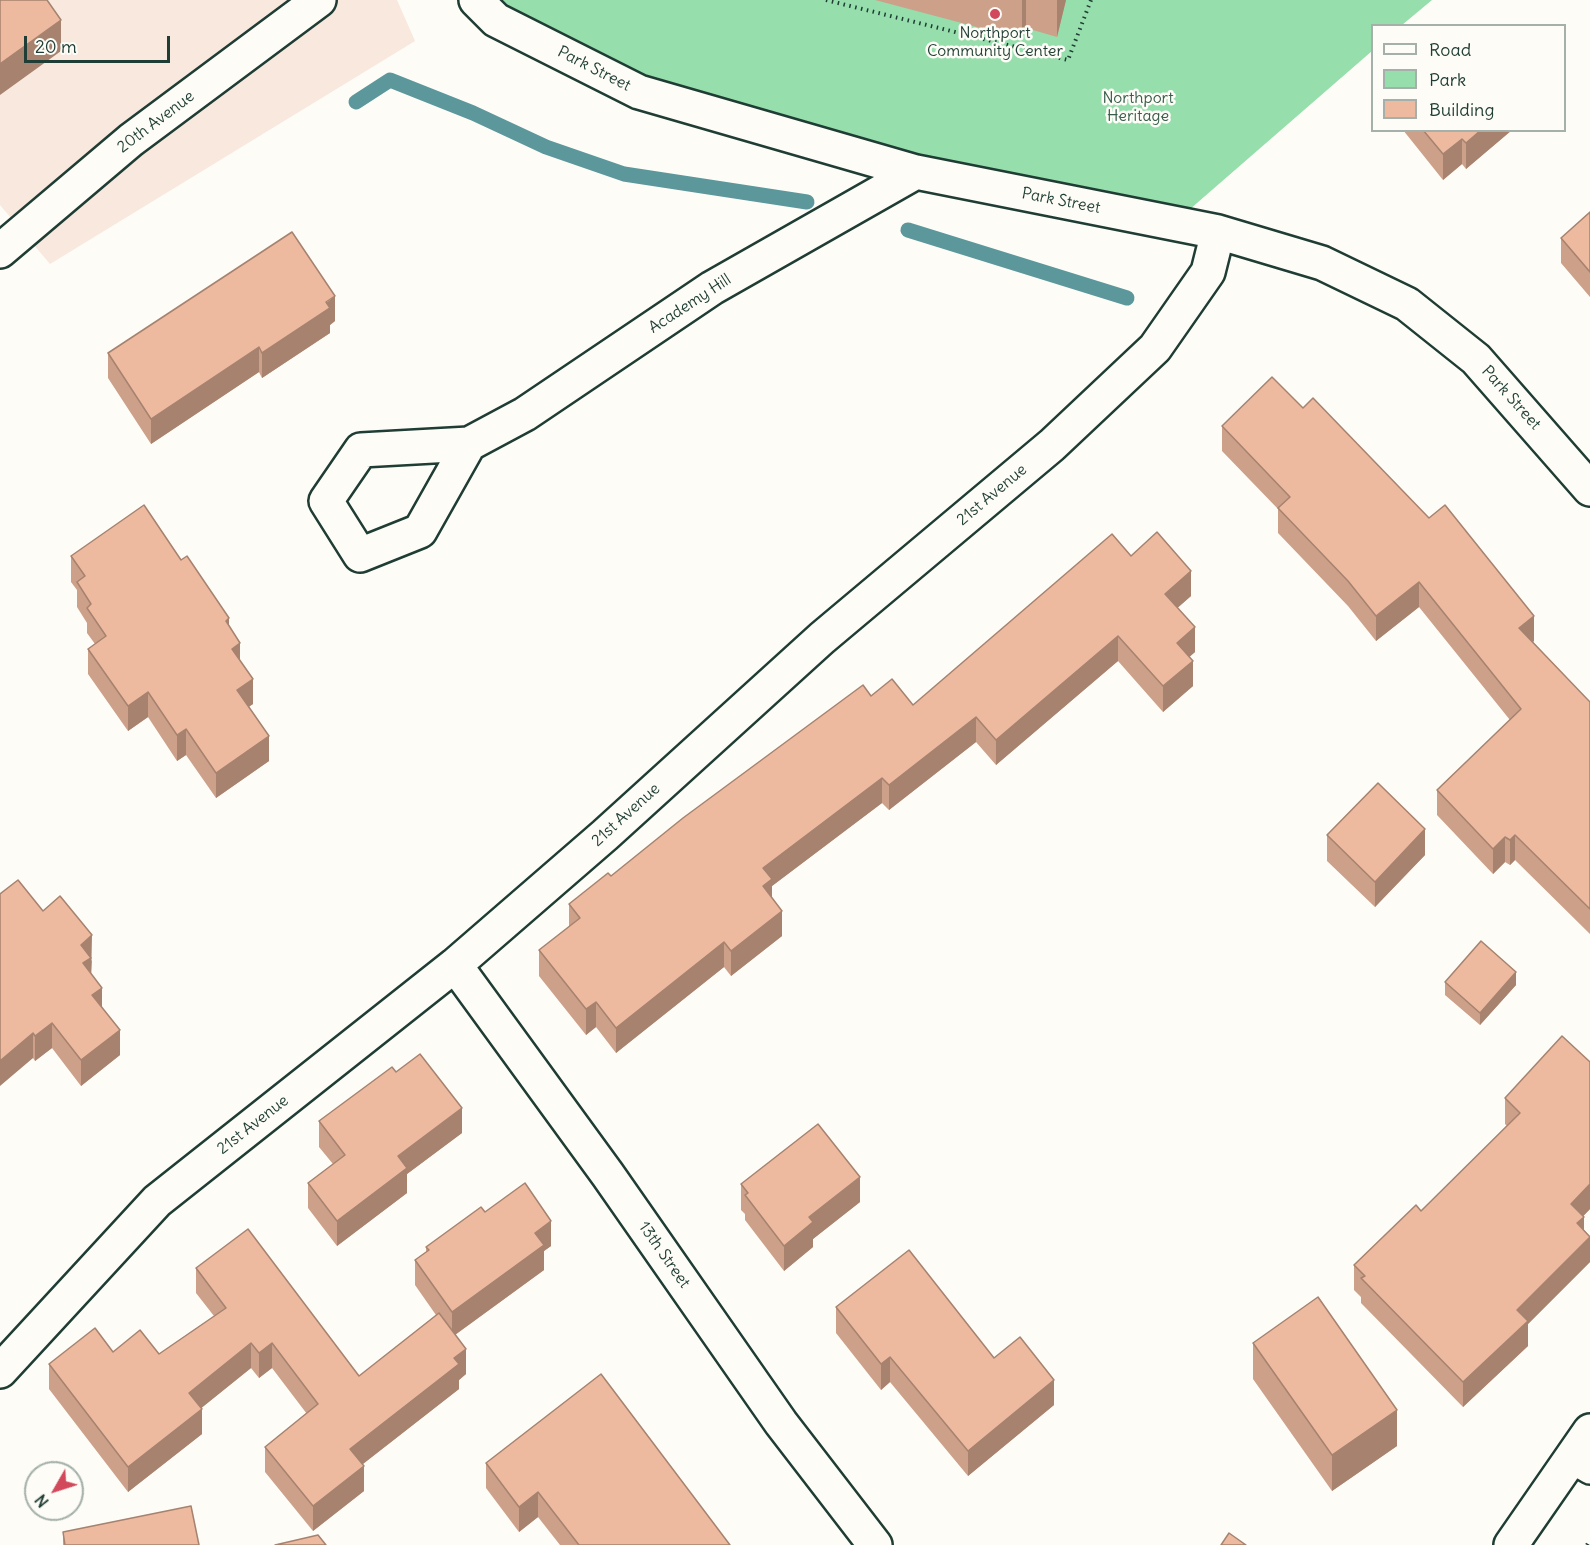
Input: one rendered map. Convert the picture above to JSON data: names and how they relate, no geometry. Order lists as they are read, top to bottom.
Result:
{
  "streets": {
    "street": [
      "Park Street",
      "20th Avenue",
      "Academy Hill",
      "21st Avenue",
      "13th Street"
    ]
  },
  "crossings": [
    ["Park Street", "Academy Hill"],
    ["Park Street", "21st Avenue"],
    ["21st Avenue", "13th Street"]
  ],
  "parks": ["Northport Heritage"],
  "places": ["Northport Community Center"],
  "legend": ["Road", "Park", "Building"],
  "scale_bar": "20 m",
  "north": "bottom left"
}
